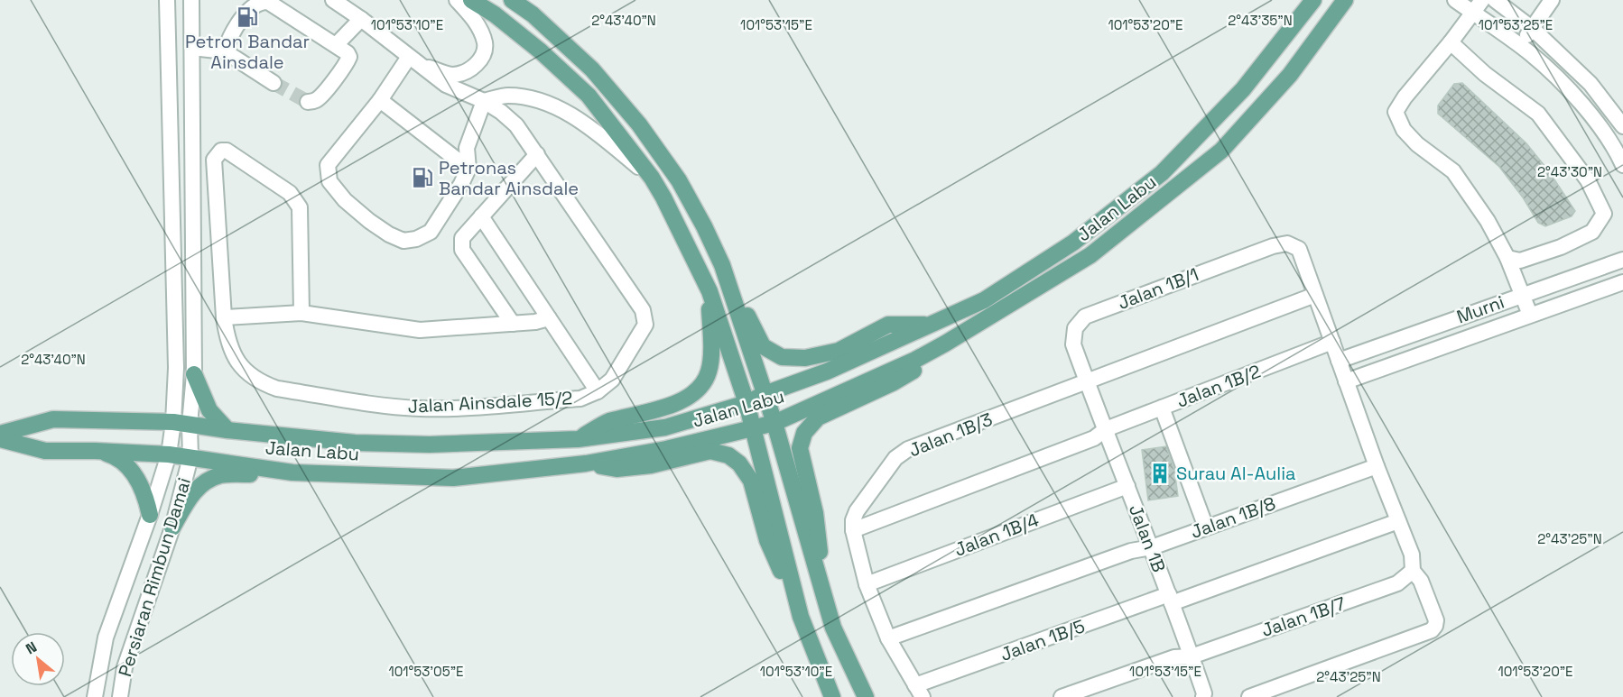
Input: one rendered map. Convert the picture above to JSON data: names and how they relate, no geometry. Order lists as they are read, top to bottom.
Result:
{
  "streets": {
    "main road": ["Jalan Labu"],
    "street": [
      "Jalan 1B/1",
      "Murni",
      "Jalan 1B/2",
      "Jalan Ainsdale 15/2",
      "Jalan 1B/3",
      "Jalan 1B/8",
      "Jalan 1B/4",
      "Jalan 1B",
      "Persiaran Rimbun Damai",
      "Jalan 1B/7",
      "Jalan 1B/5"
    ]
  },
  "crossings": [
    ["Jalan Labu", "Persiaran Rimbun Damai"],
    ["Jalan 1B/1", "Jalan 1B/3"],
    ["Jalan 1B/1", "Jalan 1B"],
    ["Jalan 1B/2", "Jalan 1B/3"],
    ["Jalan 1B/2", "Jalan 1B"],
    ["Jalan 1B/3", "Jalan 1B"],
    ["Jalan 1B/8", "Jalan 1B"],
    ["Jalan 1B/4", "Jalan 1B"],
    ["Jalan 1B", "Jalan 1B/7"],
    ["Jalan 1B", "Jalan 1B/5"]
  ],
  "places": {
    "fuel station": ["Petron Bandar Ainsdale", "Petronas Bandar Ainsdale"],
    "building": ["Surau Al-Aulia"]
  },
  "north": "top left",
  "coordinates": [
    "2°43'35\"N",
    "2°43'40\"N",
    "101°53'10\"E",
    "101°53'15\"E",
    "101°53'20\"E",
    "101°53'25\"E",
    "2°43'30\"N",
    "2°43'25\"N",
    "101°53'05\"E"
  ]
}
